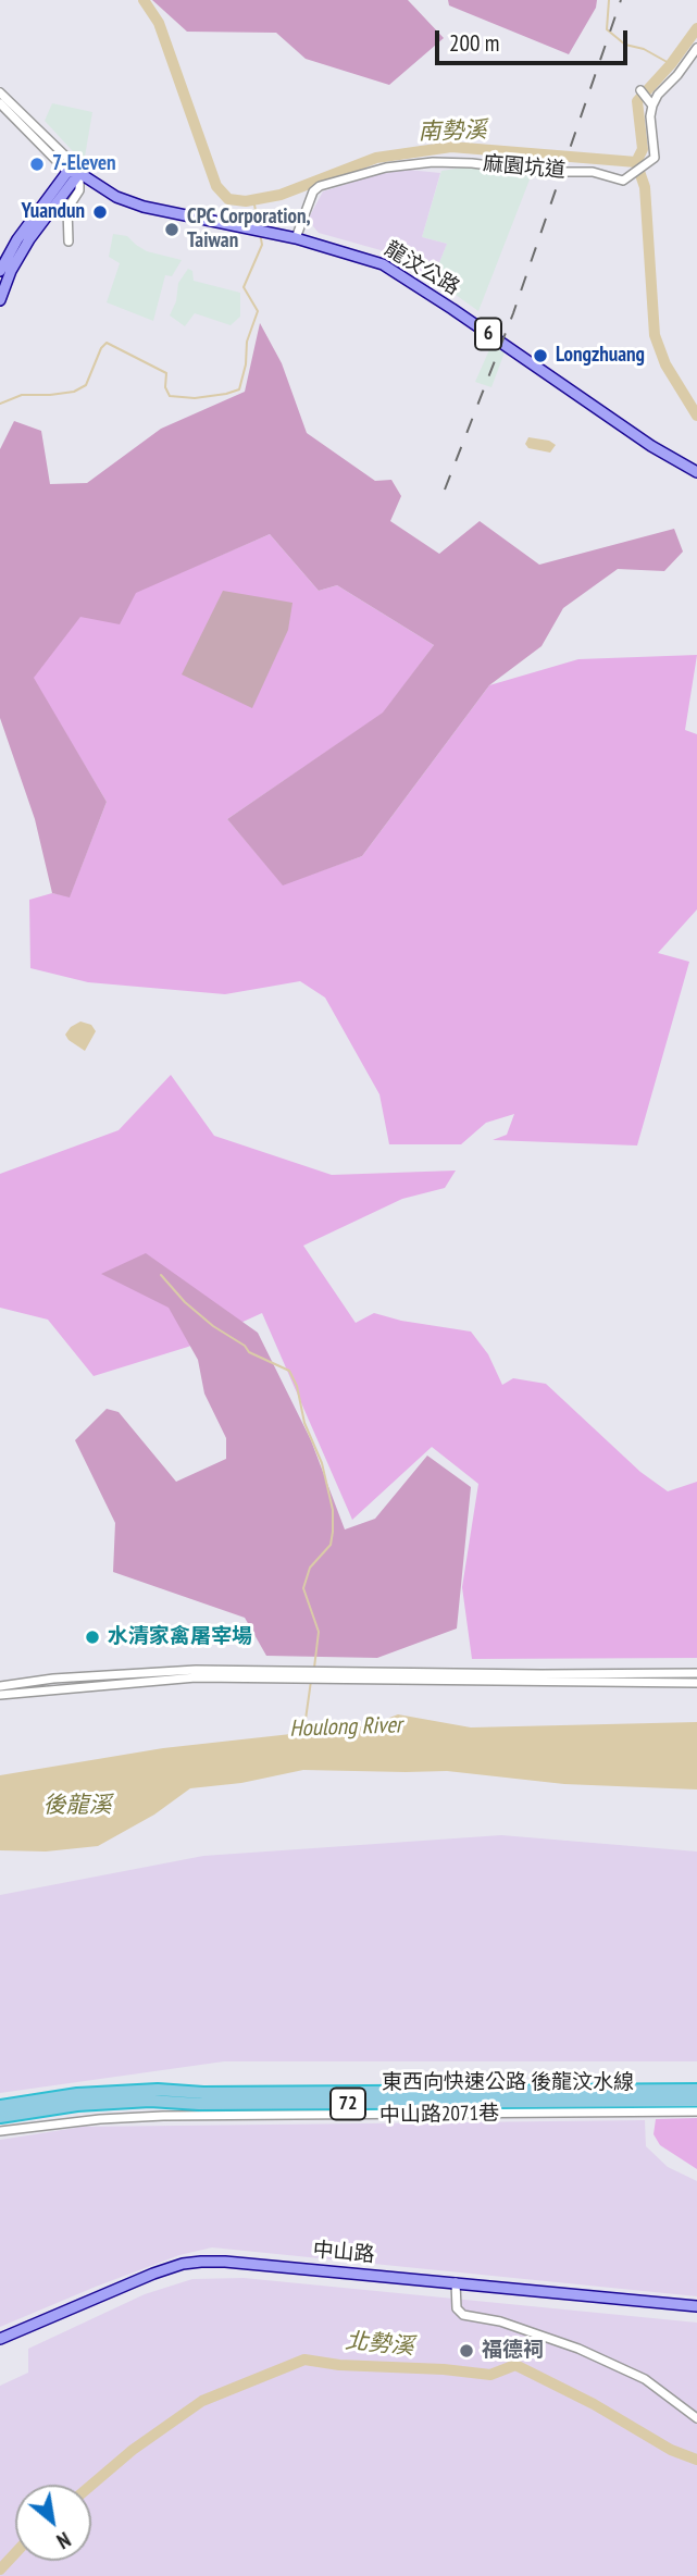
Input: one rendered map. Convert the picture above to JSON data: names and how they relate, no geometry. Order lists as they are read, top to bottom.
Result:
{
  "streets": {
    "highway": ["東西向快速公路 後龍汶水線", "72"],
    "main road": ["龍汶公路", "6", "中山路"],
    "street": ["麻園坑道", "中山路2071巷"]
  },
  "crossings": [
    ["麻園坑道", "龍汶公路"]
  ],
  "water": [
    "南勢溪",
    "Houlong River",
    "後龍溪",
    "北勢溪"
  ],
  "places": [
    "7-Eleven",
    "Yuandun",
    "CPC Corporation, Taiwan",
    "Longzhuang",
    "水清家禽屠宰場",
    "福德祠"
  ],
  "scale_bar": "200 m",
  "north": "bottom right"
}
